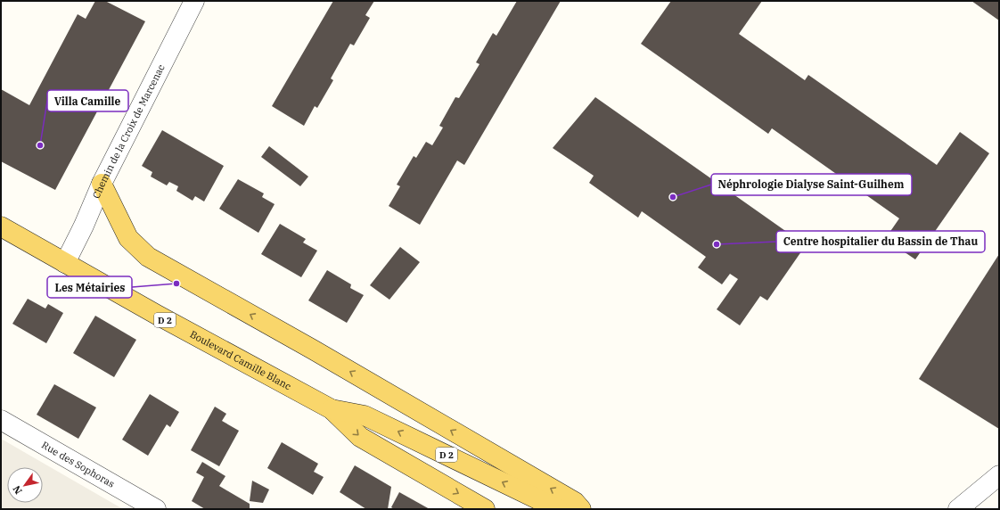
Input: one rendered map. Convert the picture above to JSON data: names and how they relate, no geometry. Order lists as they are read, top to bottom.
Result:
{
  "streets": {
    "main road": ["D 2", "Boulevard Camille Blanc"],
    "street": ["Chemin de la Croix de Marcenac", "Rue des Sophoras"]
  },
  "crossings": [
    ["Chemin de la Croix de Marcenac", "Boulevard Camille Blanc"]
  ],
  "places": [
    "Villa Camille",
    "Néphrologie Dialyse Saint-Guilhem",
    "Centre hospitalier du Bassin de Thau",
    "Les Métairies"
  ],
  "north": "bottom left"
}
